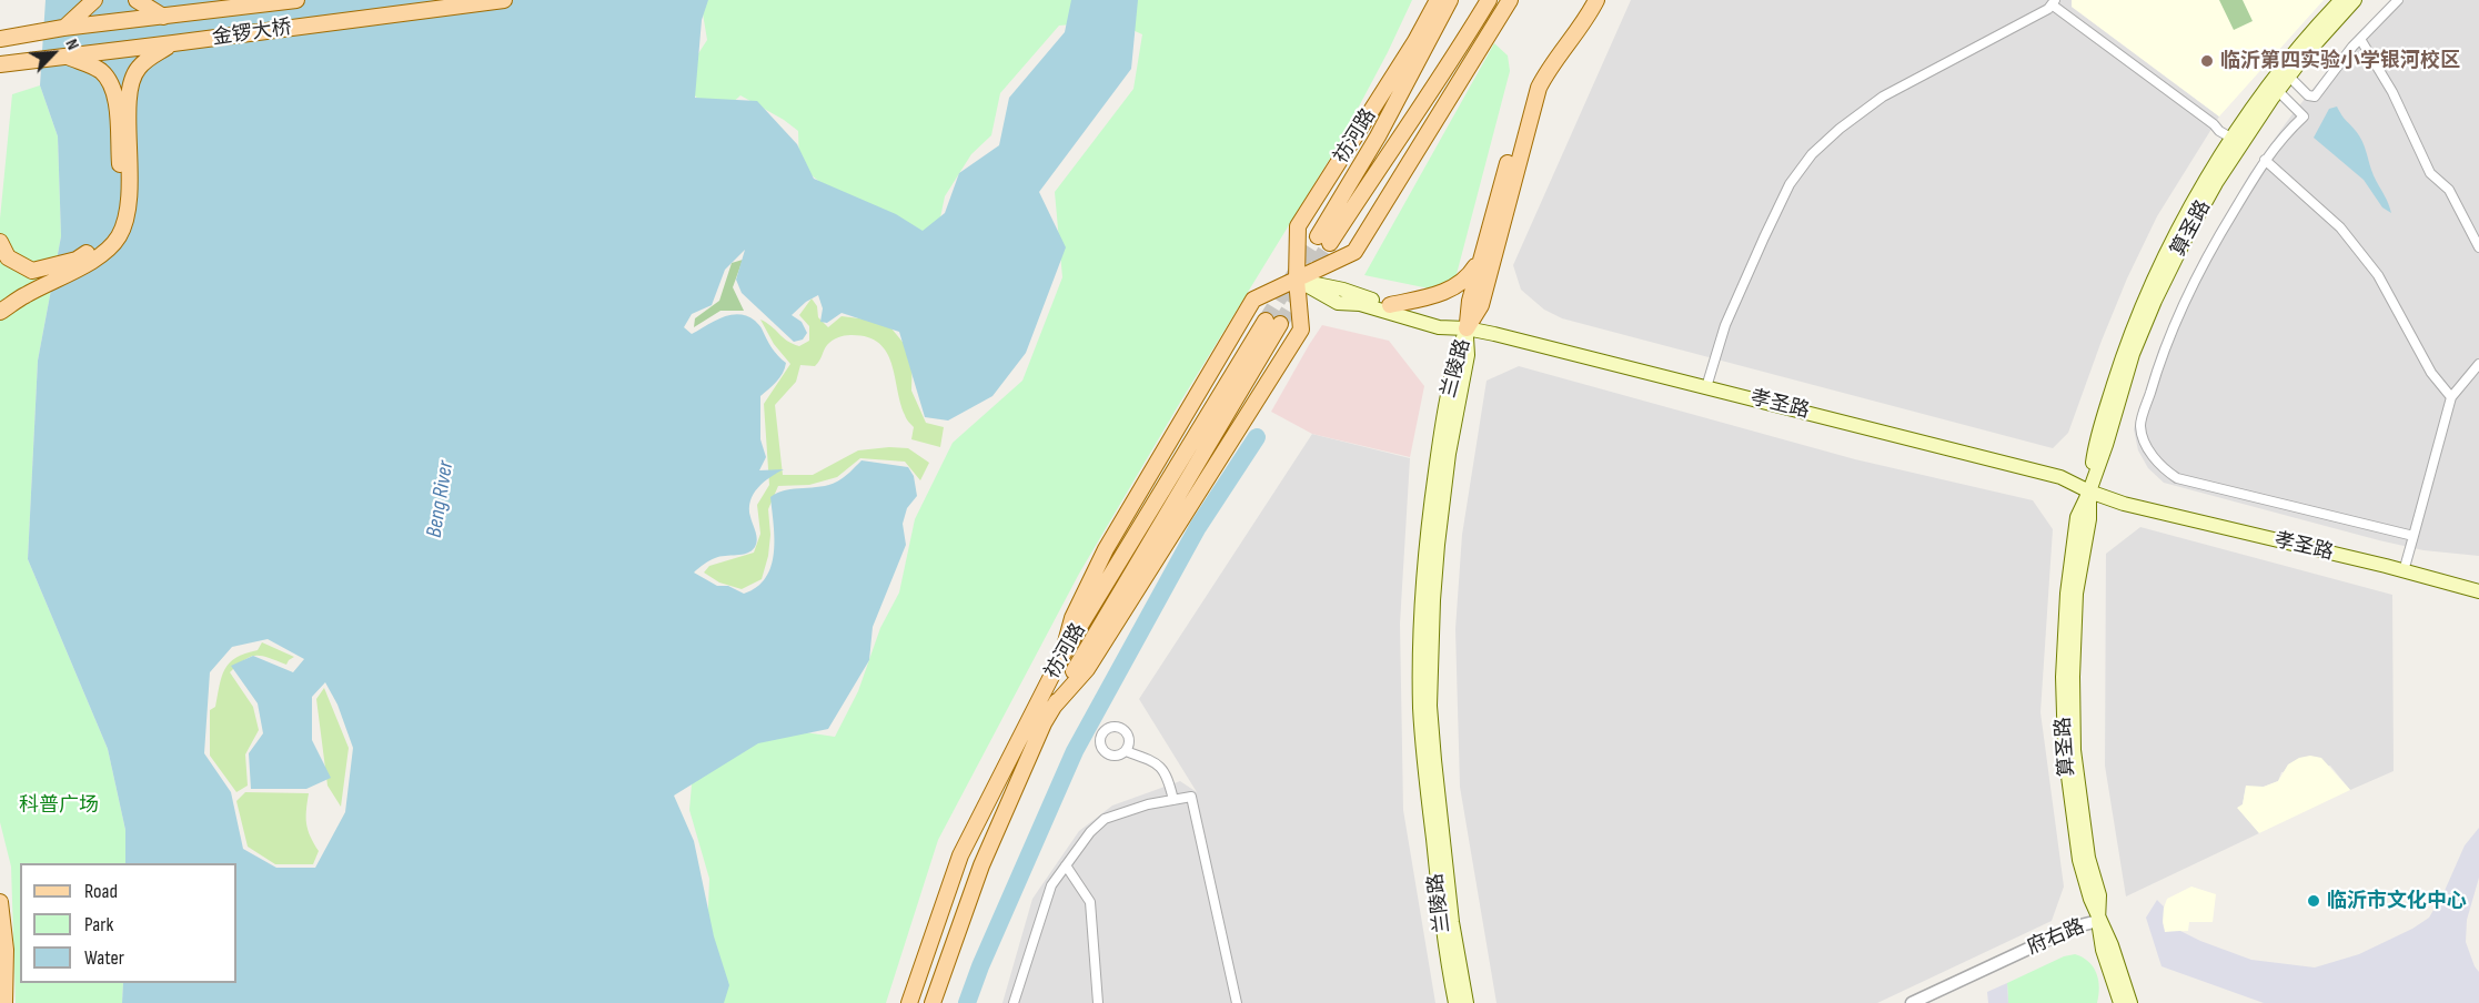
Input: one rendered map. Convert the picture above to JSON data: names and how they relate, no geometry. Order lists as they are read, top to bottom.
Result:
{
  "streets": {
    "main road": [
      "金锣大桥",
      "祊河路",
      "算圣路",
      "兰陵路",
      "孝圣路"
    ],
    "street": ["府右路"]
  },
  "crossings": [
    ["祊河路", "孝圣路"],
    ["算圣路", "孝圣路"],
    ["算圣路", "府右路"],
    ["兰陵路", "孝圣路"]
  ],
  "water": ["Beng River"],
  "parks": ["科普广场"],
  "places": ["临沂第四实验小学银河校区", "临沂市文化中心"],
  "legend": ["Road", "Park", "Water"],
  "north": "top right"
}
